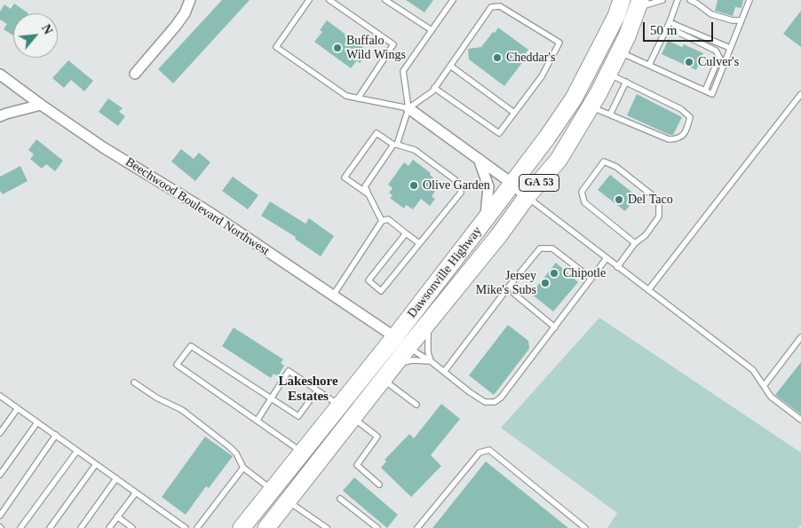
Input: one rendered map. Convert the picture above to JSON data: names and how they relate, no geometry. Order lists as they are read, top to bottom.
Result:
{
  "streets": {
    "main road": ["GA 53", "Dawsonville Highway"],
    "street": ["Beechwood Boulevard Northwest"]
  },
  "crossings": [
    ["Beechwood Boulevard Northwest", "Dawsonville Highway"]
  ],
  "districts": ["Lakeshore Estates"],
  "places": [
    "Buffalo Wild Wings",
    "Cheddar's",
    "Culver's",
    "Olive Garden",
    "Del Taco",
    "Chipotle",
    "Jersey Mike's Subs"
  ],
  "scale_bar": "50 m",
  "north": "top right"
}
